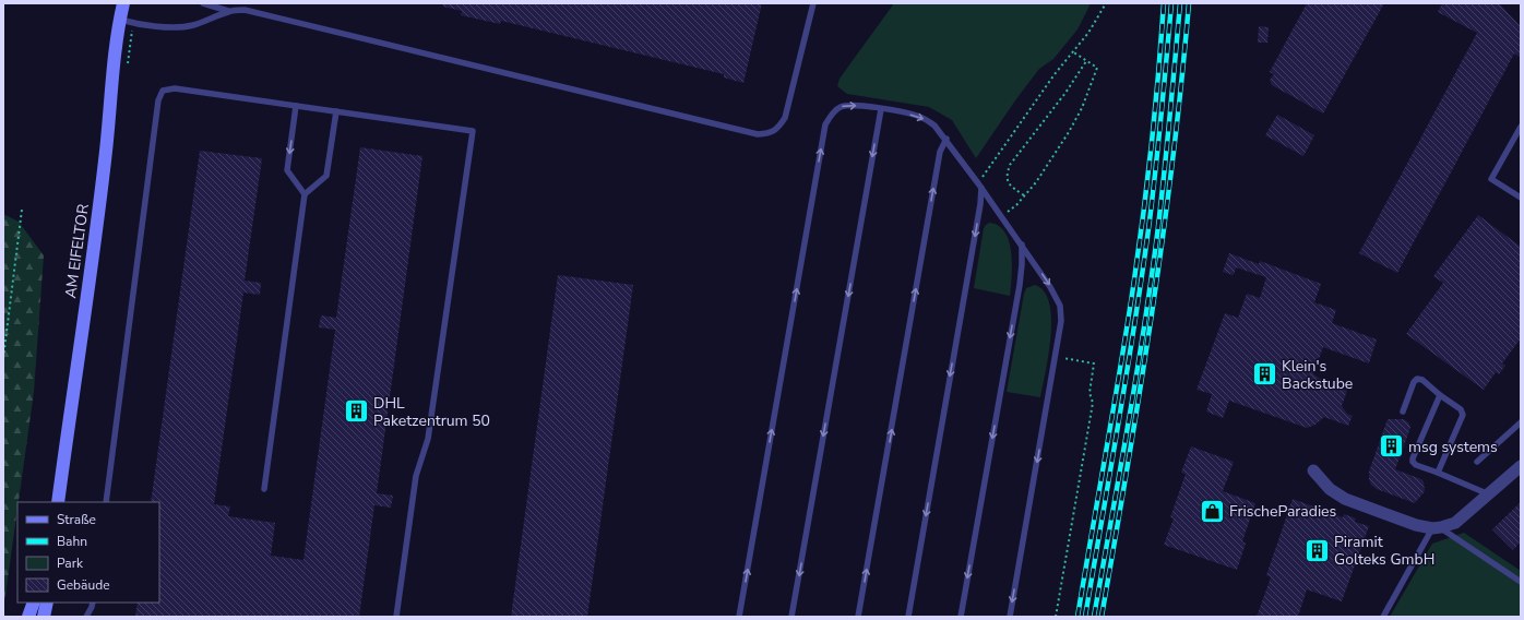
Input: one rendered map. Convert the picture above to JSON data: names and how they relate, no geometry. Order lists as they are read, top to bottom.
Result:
{
  "streets": {
    "main road": ["AM EIFELTOR"]
  },
  "places": {
    "building": [
      "Klein's Backstube",
      "DHL Paketzentrum 50",
      "msg systems",
      "Piramit Golteks GmbH"
    ],
    "shop": ["FrischeParadies"]
  },
  "legend": [
    "Straße",
    "Bahn",
    "Park",
    "Gebäude"
  ]
}
